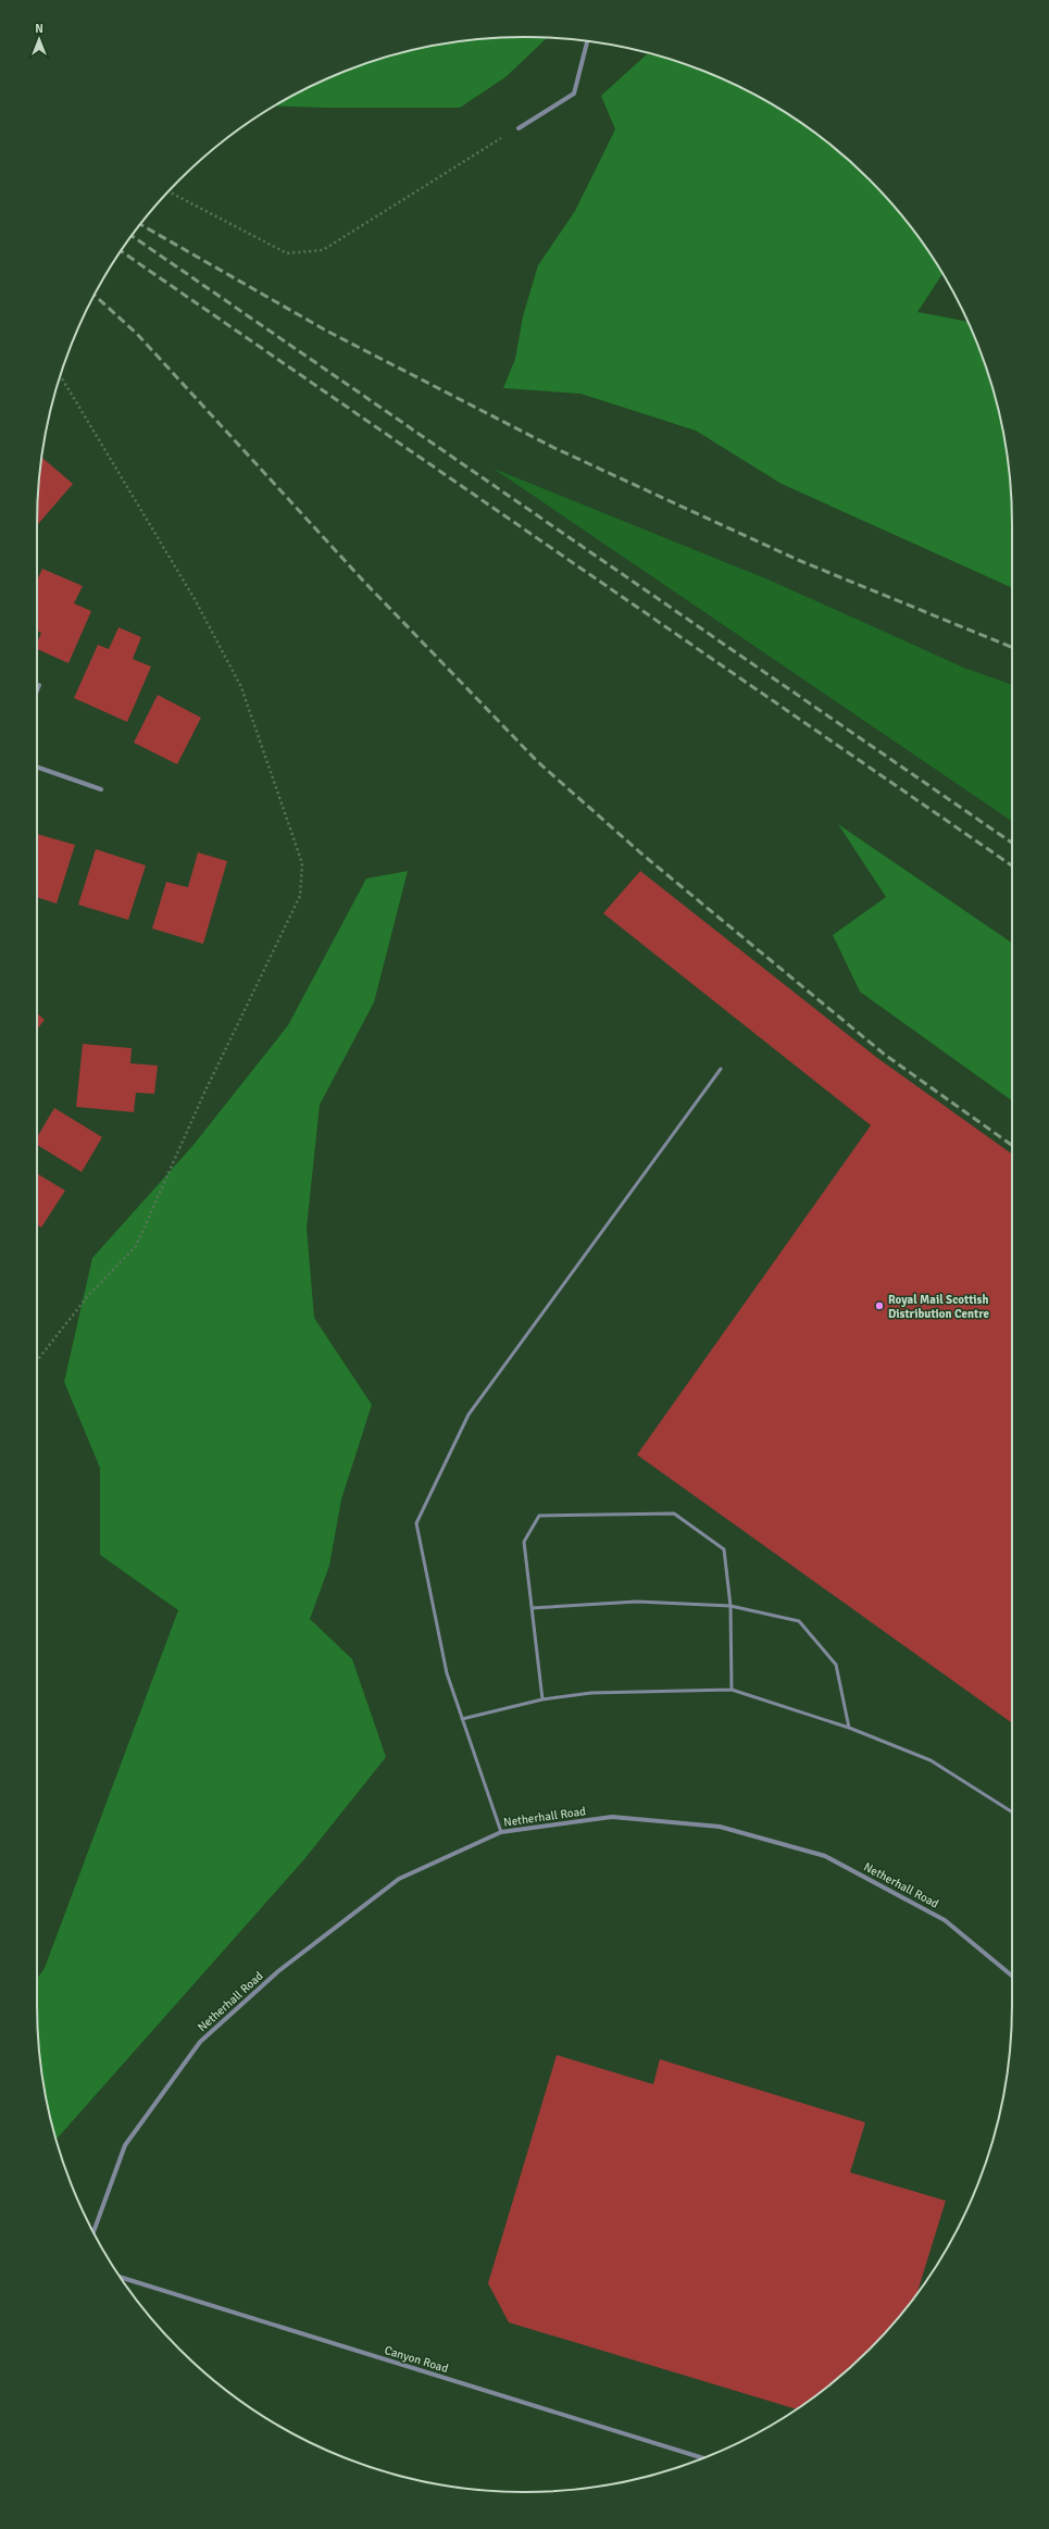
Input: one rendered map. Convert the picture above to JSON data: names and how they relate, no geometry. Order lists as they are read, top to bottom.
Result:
{
  "streets": {
    "street": ["Netherhall Road", "Canyon Road"]
  },
  "places": ["Royal Mail Scottish Distribution Centre"],
  "north": "top"
}
